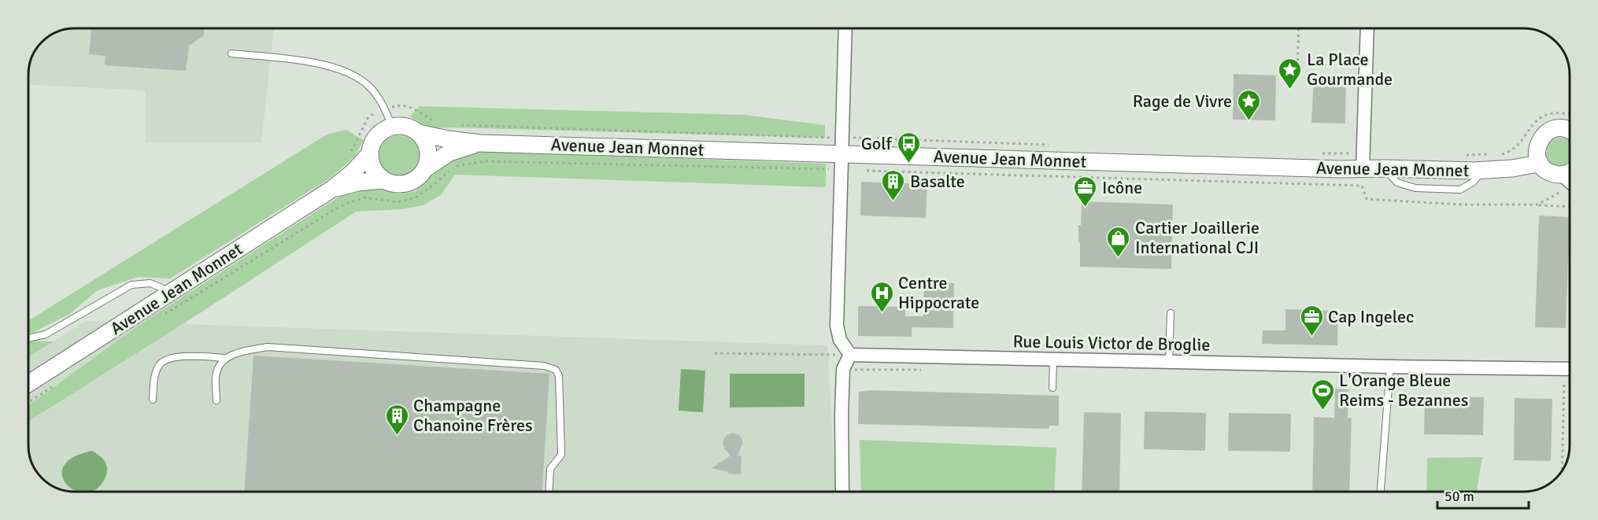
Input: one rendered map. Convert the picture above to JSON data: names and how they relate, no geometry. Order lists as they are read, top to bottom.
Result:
{
  "streets": {
    "street": ["Avenue Jean Monnet", "Rue Louis Victor de Broglie"]
  },
  "places": {
    "place": ["La Place Gourmande", "Rage de Vivre"],
    "bus stop": ["Golf"],
    "building": ["Basalte", "Champagne Chanoine Frères"],
    "office": ["Icône", "Cap Ingelec"],
    "shop": ["Cartier Joaillerie International CJI"],
    "hospital": ["Centre Hippocrate"],
    "sports": ["L'Orange Bleue Reims - Bezannes"]
  },
  "scale_bar": "50 m"
}
